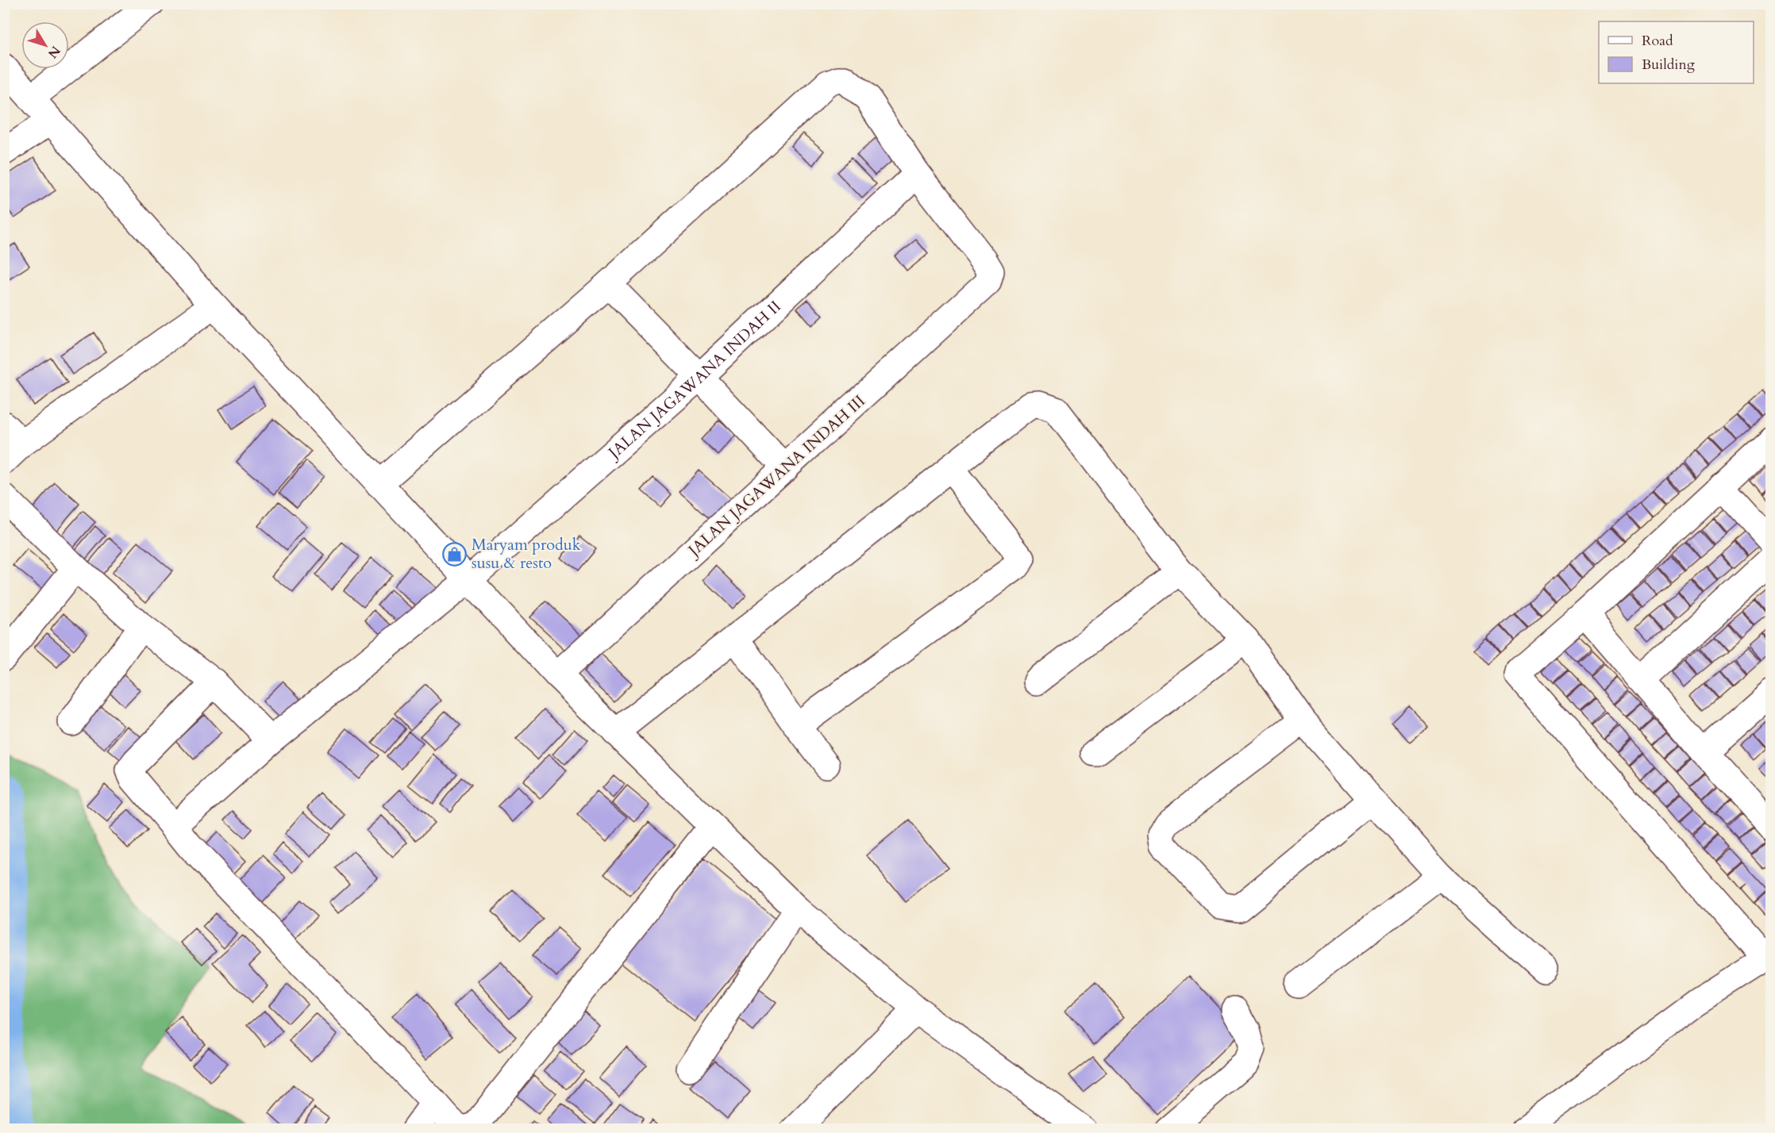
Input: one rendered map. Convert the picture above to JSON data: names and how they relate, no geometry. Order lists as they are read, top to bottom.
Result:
{
  "streets": {
    "street": ["JALAN JAGAWANA INDAH II", "JALAN JAGAWANA INDAH III"]
  },
  "crossings": [
    ["JALAN JAGAWANA INDAH II", "JALAN JAGAWANA INDAH III"]
  ],
  "places": {
    "shop": ["Maryam produk susu & resto"]
  },
  "legend": ["Road", "Building"],
  "north": "bottom right"
}
